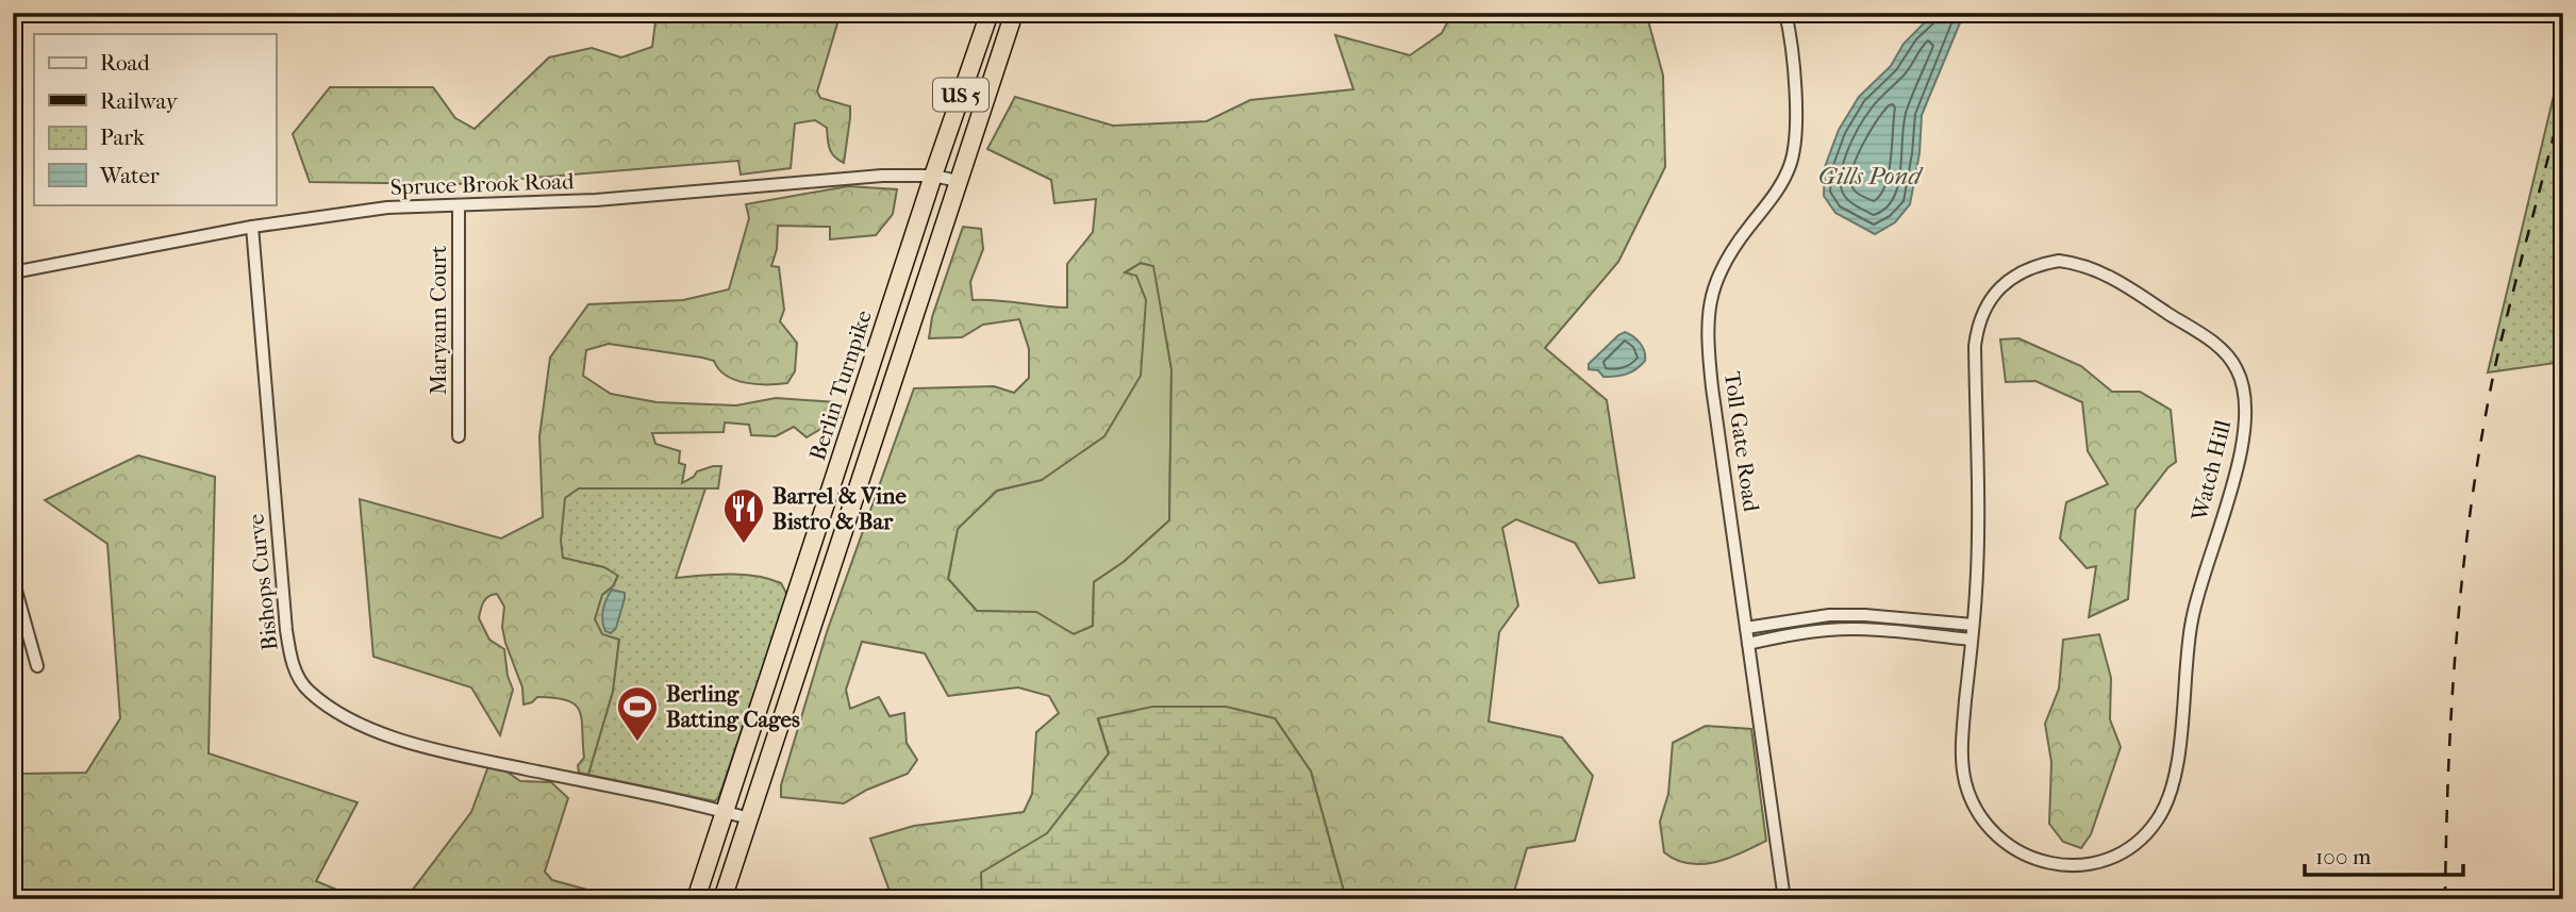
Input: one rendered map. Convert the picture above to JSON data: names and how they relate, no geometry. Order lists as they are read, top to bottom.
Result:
{
  "streets": {
    "highway": ["US 5", "Berlin Turnpike"],
    "street": [
      "Spruce Brook Road",
      "Maryann Court",
      "Toll Gate Road",
      "Watch Hill",
      "Bishops Curve"
    ]
  },
  "crossings": [
    ["US 5", "Spruce Brook Road"],
    ["US 5", "Bishops Curve"],
    ["Spruce Brook Road", "Maryann Court"],
    ["Spruce Brook Road", "Berlin Turnpike"],
    ["Spruce Brook Road", "Bishops Curve"],
    ["Berlin Turnpike", "Bishops Curve"]
  ],
  "water": ["Gills Pond"],
  "places": {
    "restaurant": ["Barrel & Vine Bistro & Bar"],
    "sports": ["Berling Batting Cages"]
  },
  "legend": [
    "Road",
    "Railway",
    "Park",
    "Water"
  ],
  "scale_bar": "100 m"
}
